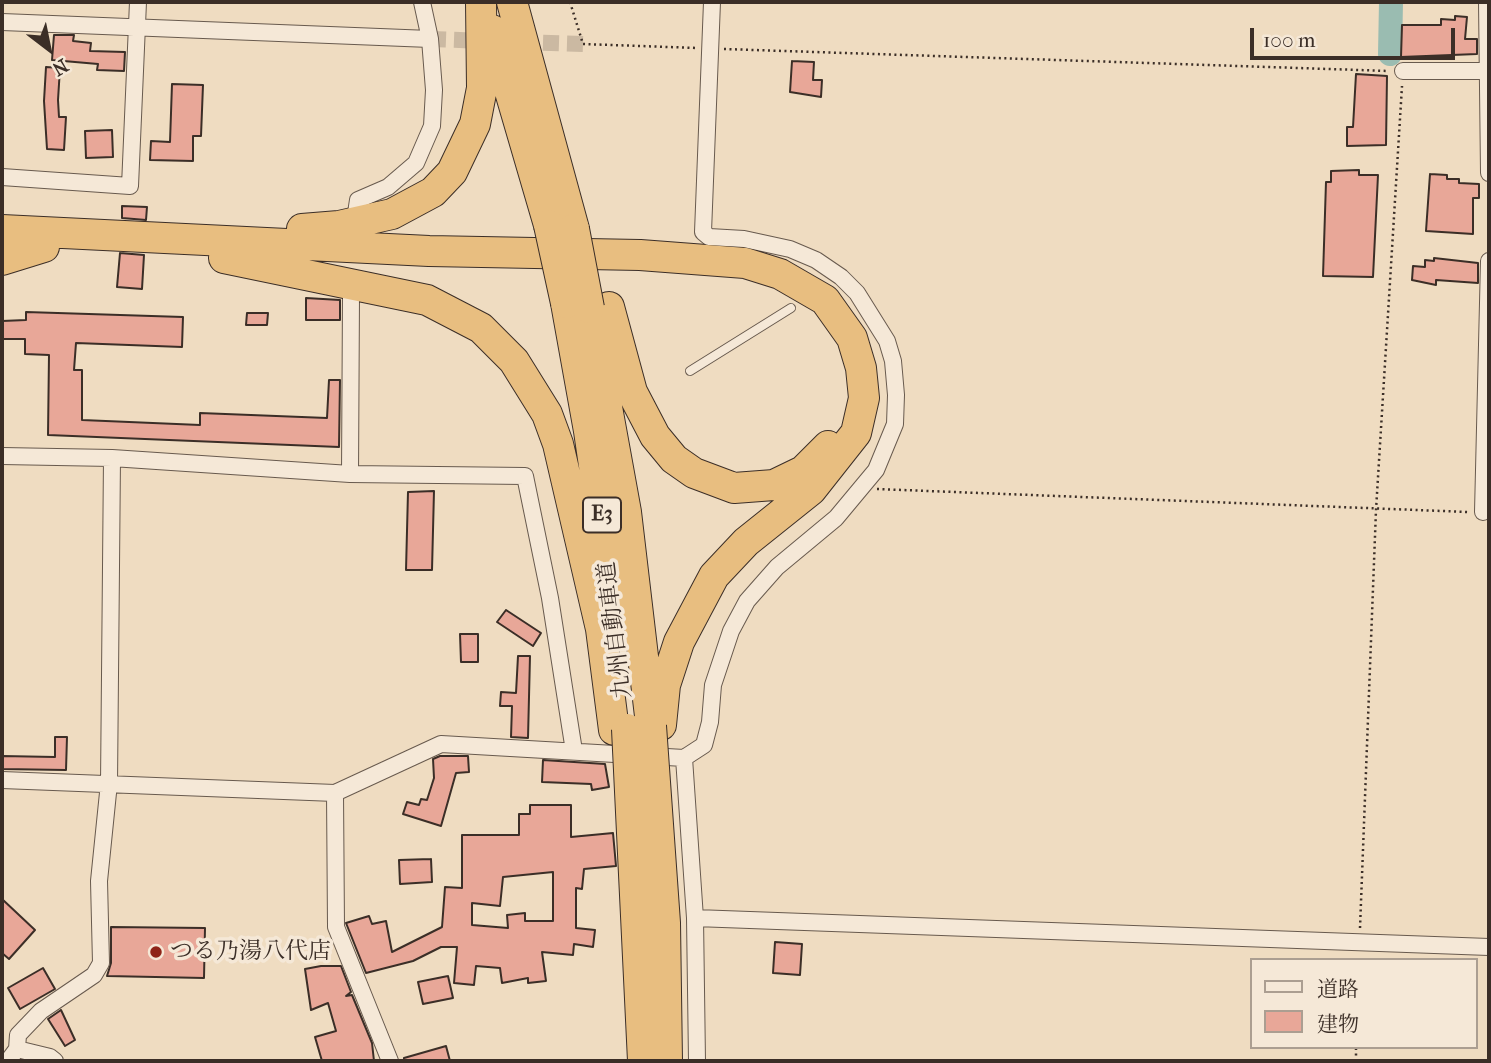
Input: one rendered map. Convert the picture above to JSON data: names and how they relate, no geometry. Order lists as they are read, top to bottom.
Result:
{
  "streets": {
    "highway": ["E3", "九州自動車道"]
  },
  "places": ["つる乃湯八代店"],
  "legend": ["道路", "建物"],
  "scale_bar": "100 m",
  "north": "bottom right"
}
